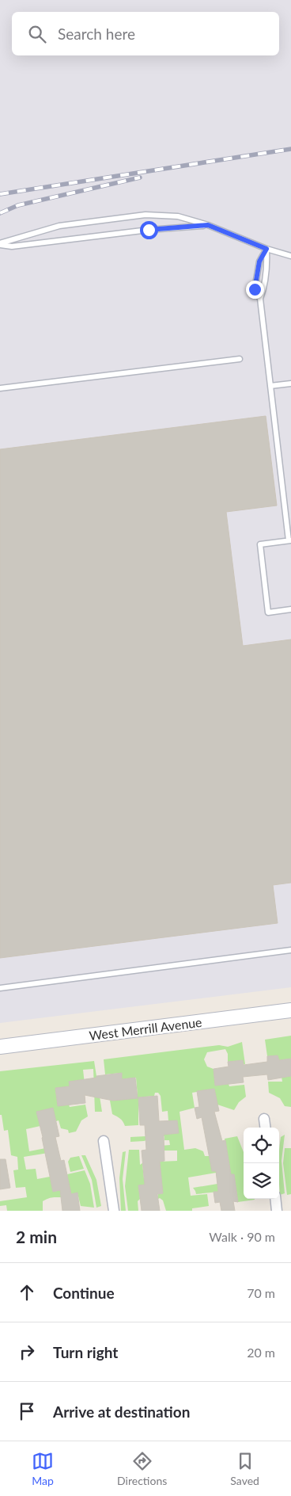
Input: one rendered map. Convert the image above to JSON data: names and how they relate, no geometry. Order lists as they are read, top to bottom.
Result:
{
  "streets": {
    "main road": ["West Merrill Avenue"]
  },
  "page": {
    "search": "Search here",
    "heading": ["2 min", "Walk · 90 m"],
    "list": [
      ["Continue", "70 m"],
      ["Turn right", "20 m"],
      "Arrive at destination"
    ],
    "nav": ["Map", "Directions", "Saved"]
  }
}
